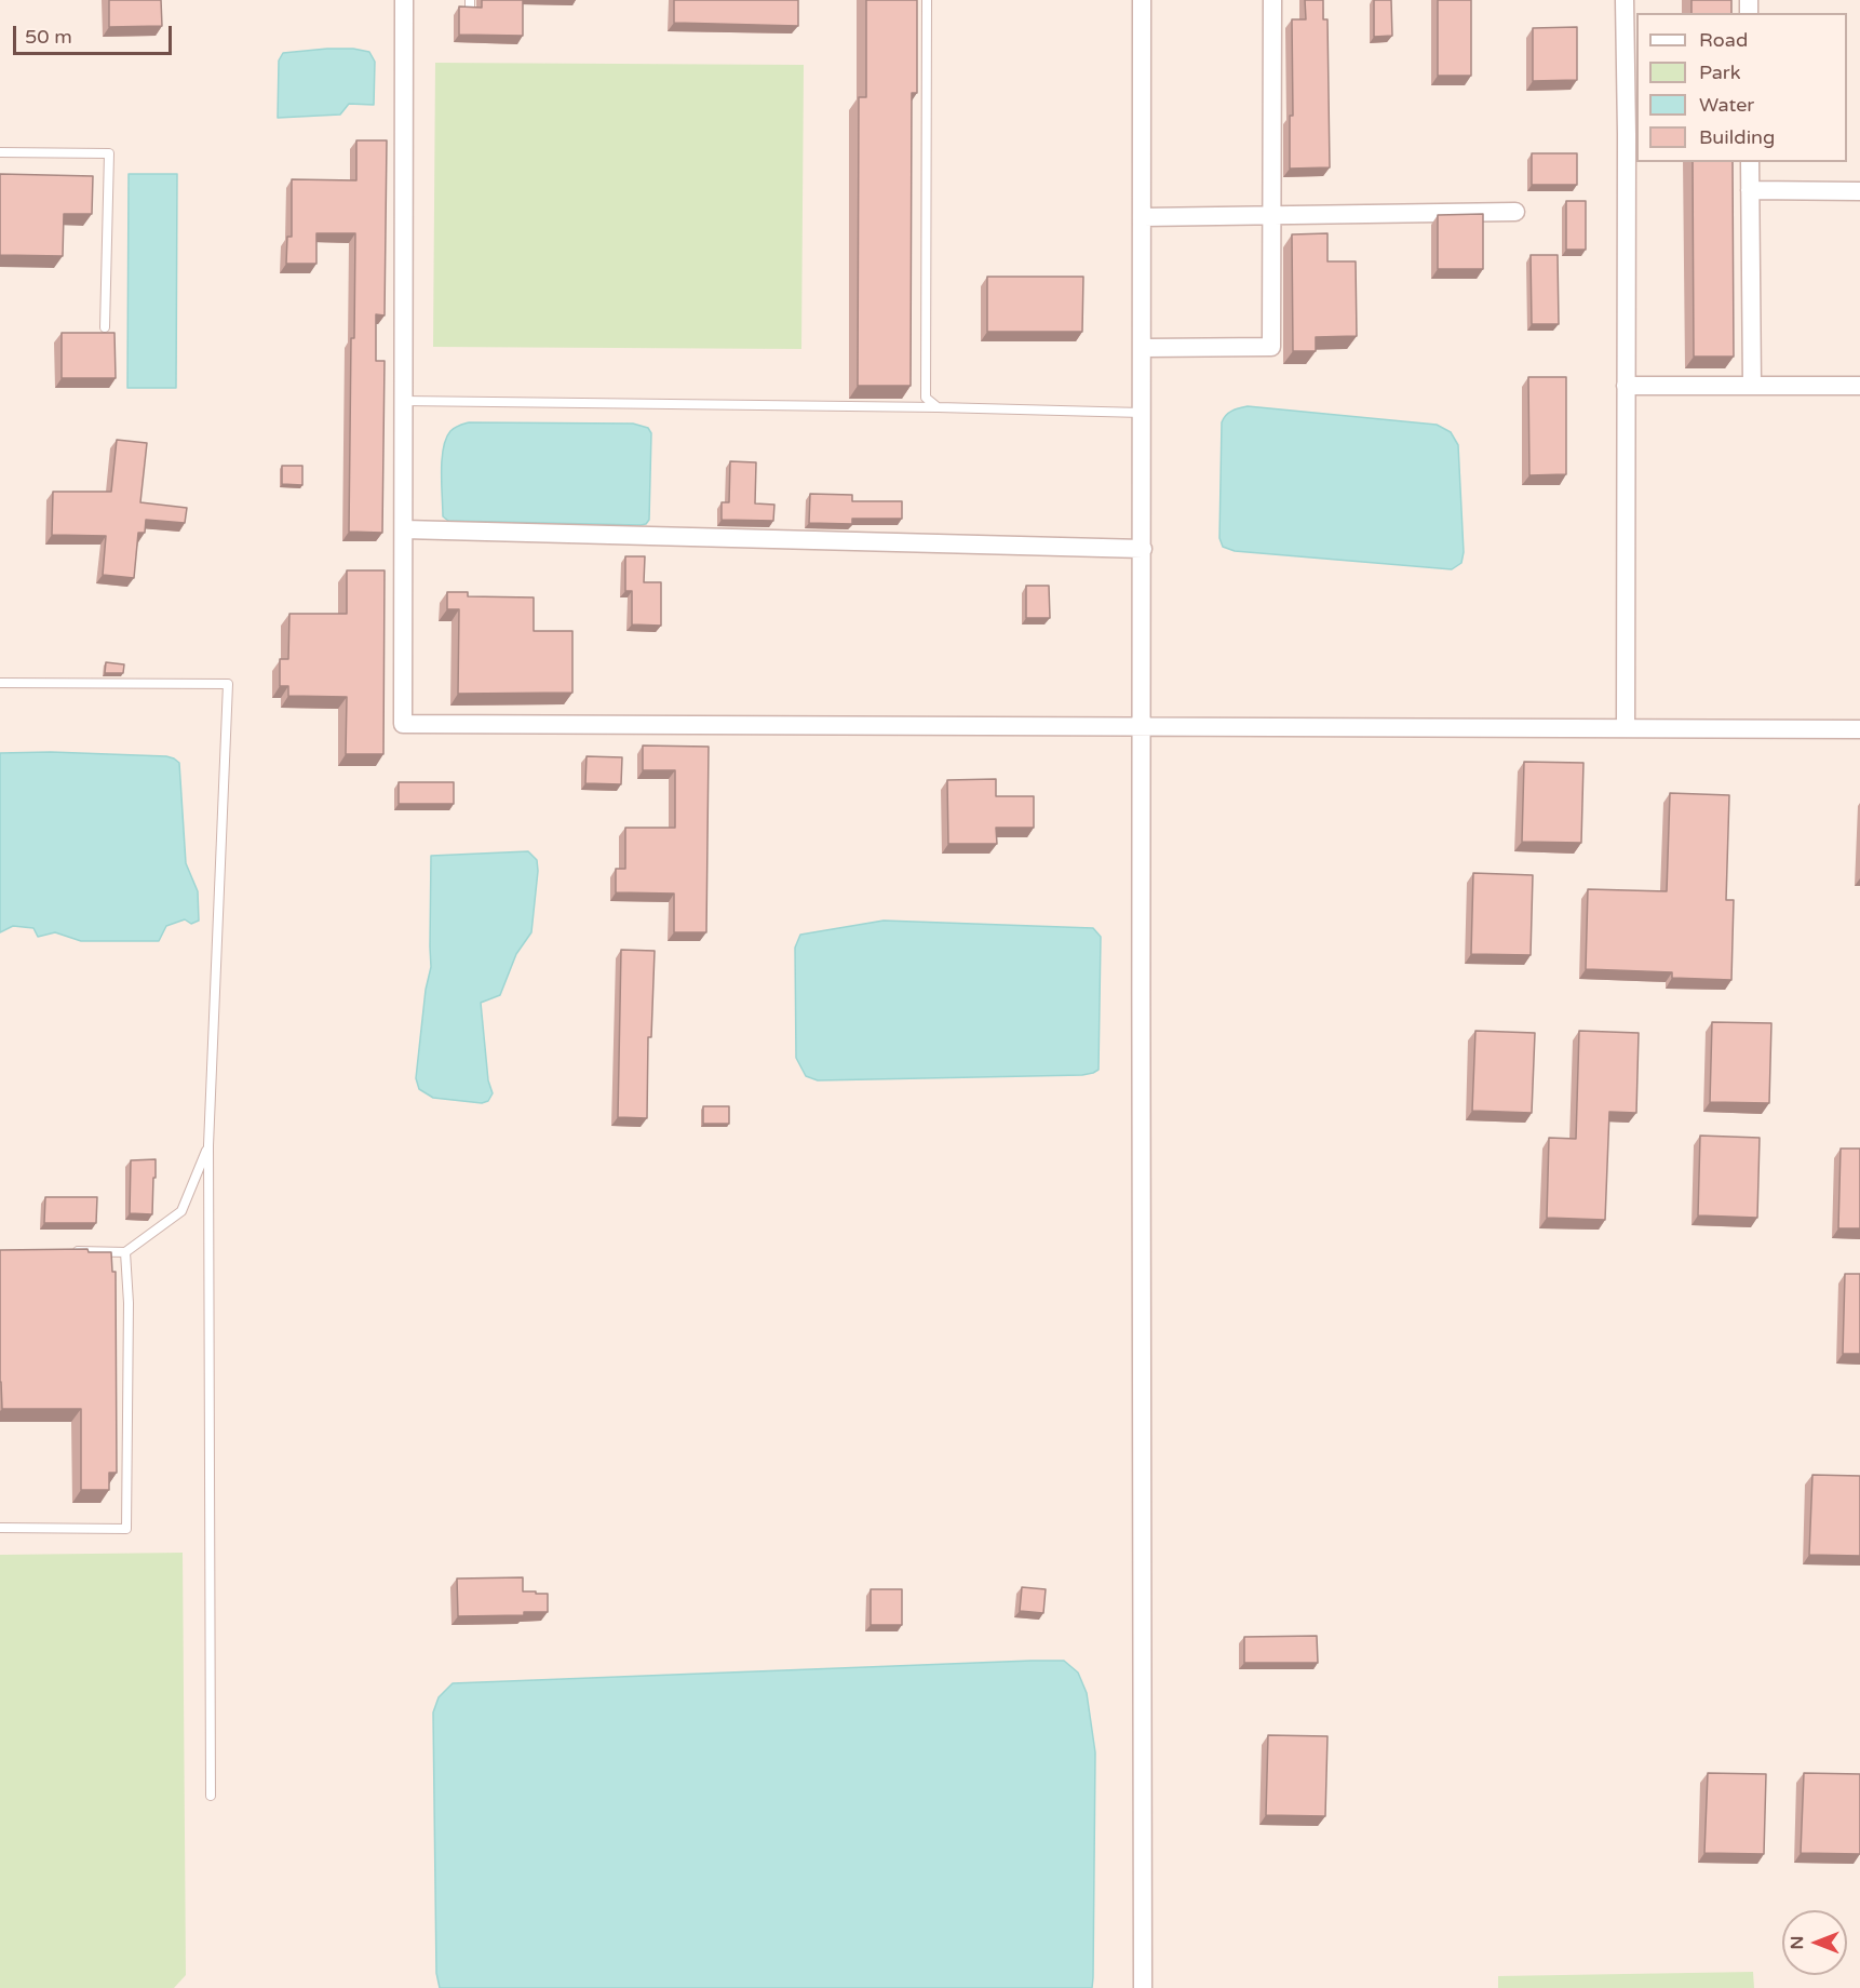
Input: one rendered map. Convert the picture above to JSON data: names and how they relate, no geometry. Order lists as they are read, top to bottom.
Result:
{
  "legend": [
    "Road",
    "Park",
    "Water",
    "Building"
  ],
  "scale_bar": "50 m",
  "north": "left"
}
